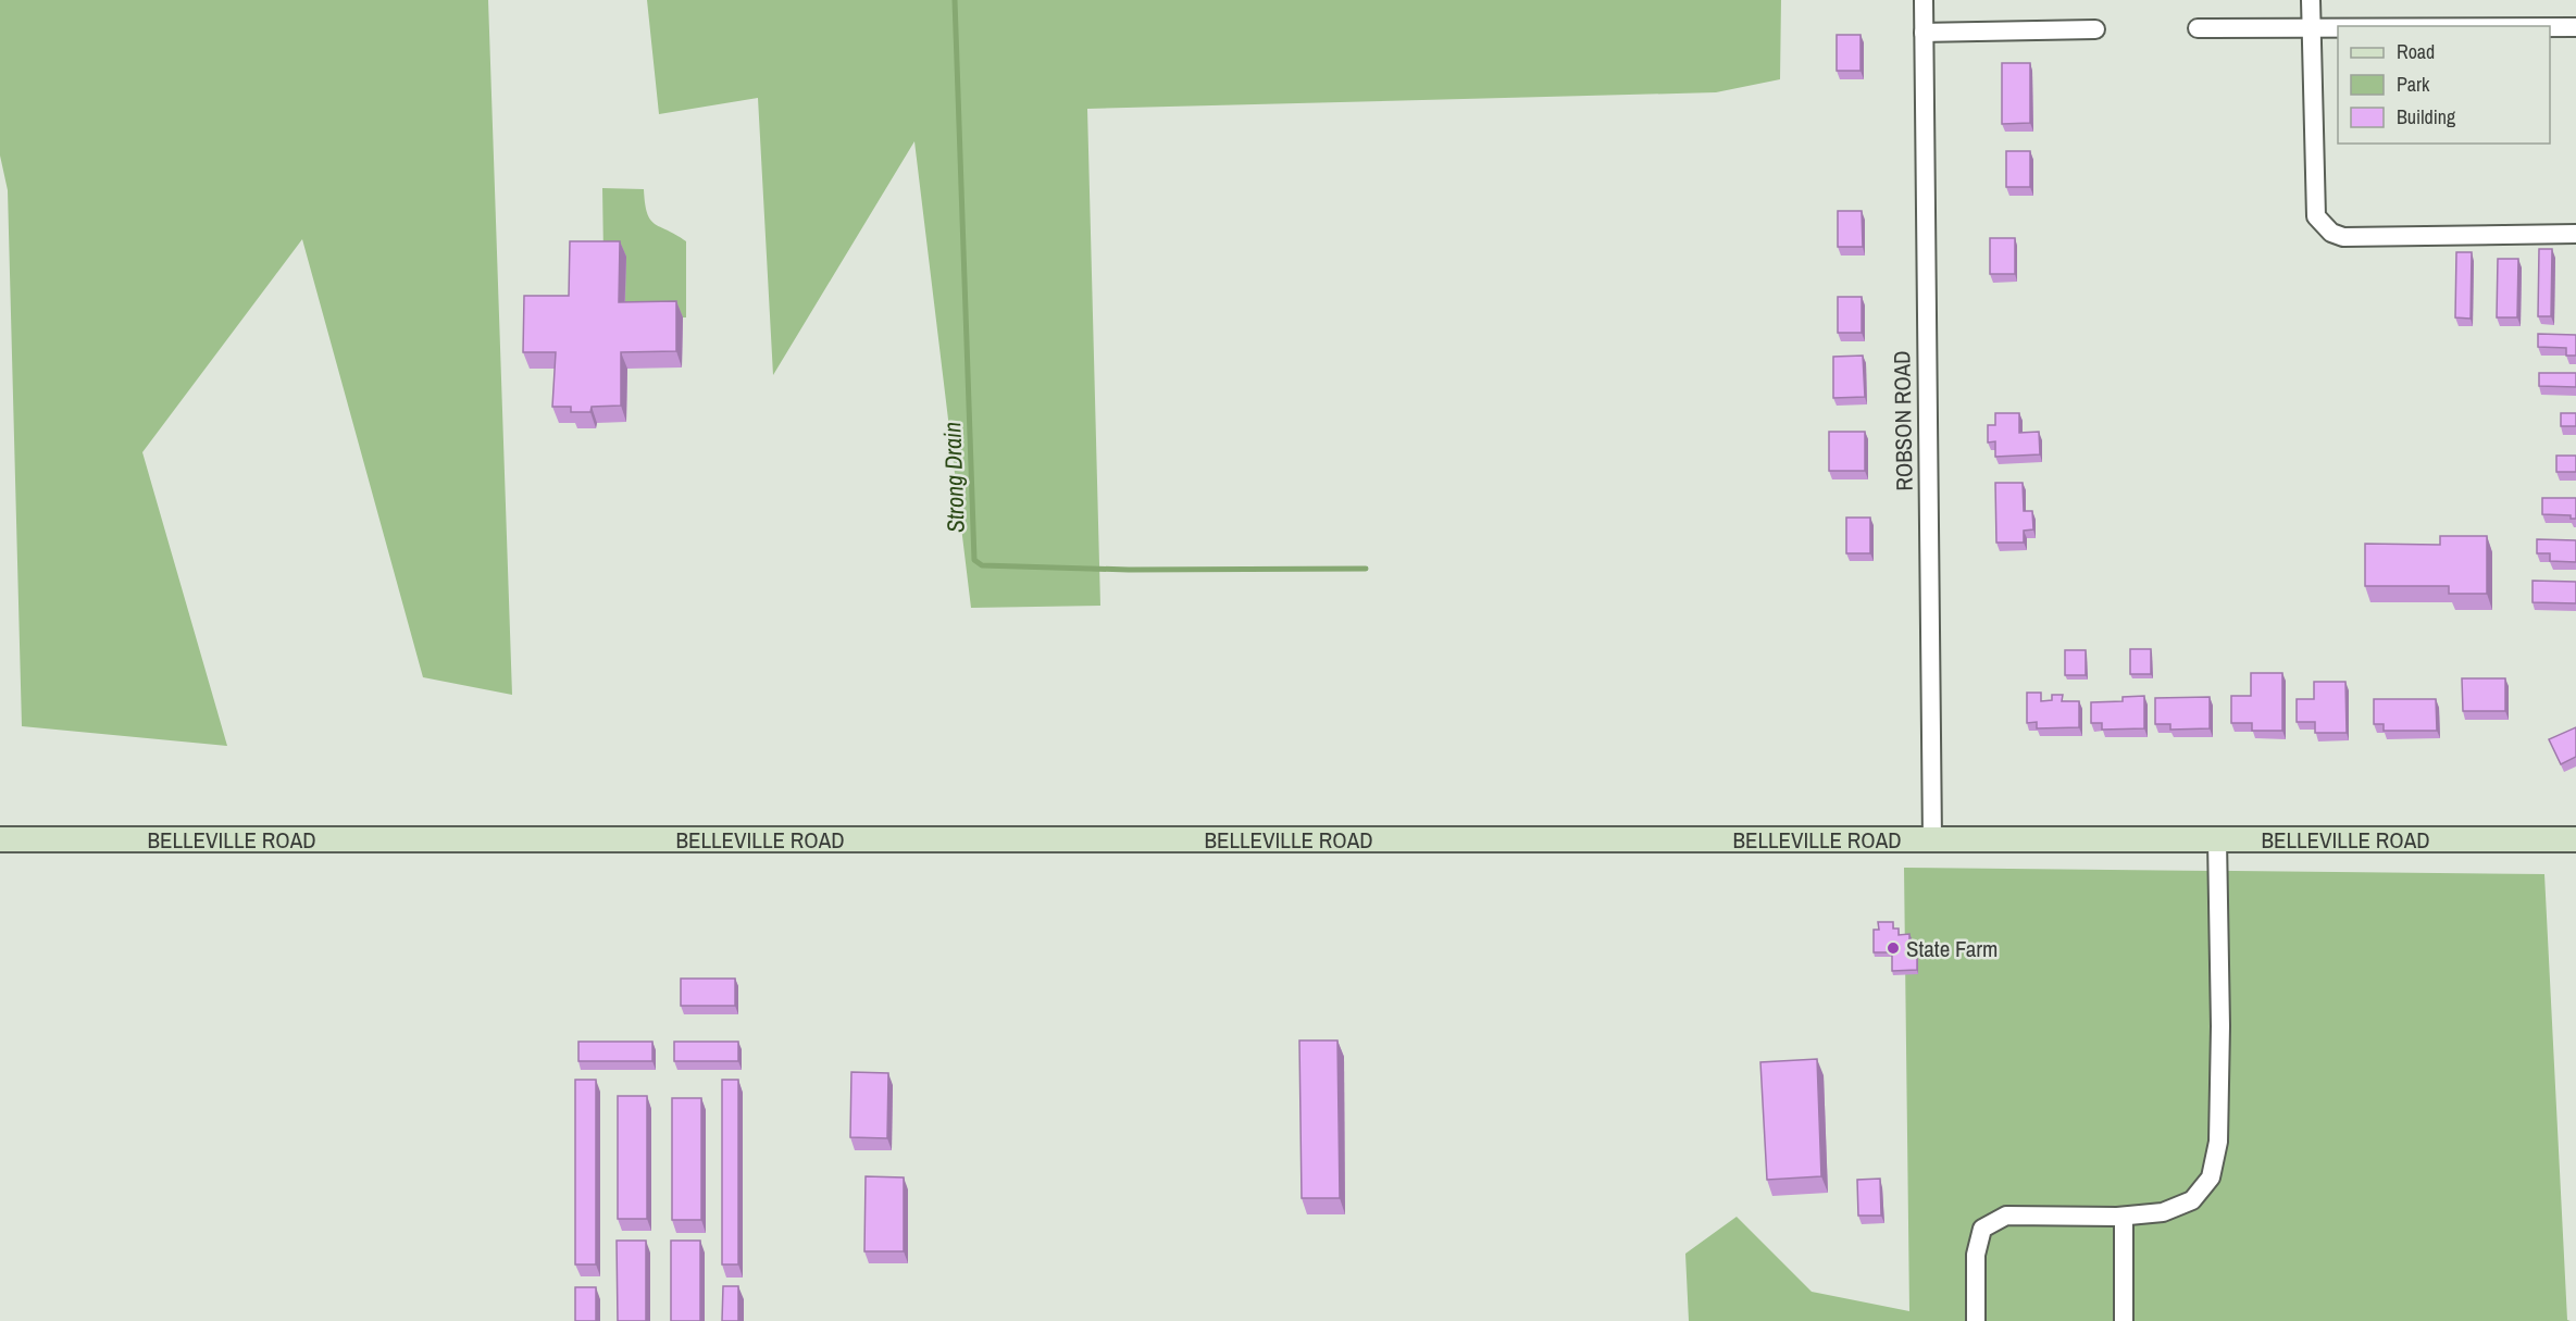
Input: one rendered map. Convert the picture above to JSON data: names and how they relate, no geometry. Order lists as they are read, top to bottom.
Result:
{
  "streets": {
    "main road": ["BELLEVILLE ROAD"],
    "street": ["ROBSON ROAD"]
  },
  "crossings": [
    ["ROBSON ROAD", "BELLEVILLE ROAD"]
  ],
  "water": ["Strong Drain"],
  "places": ["State Farm"],
  "legend": ["Road", "Park", "Building"]
}
